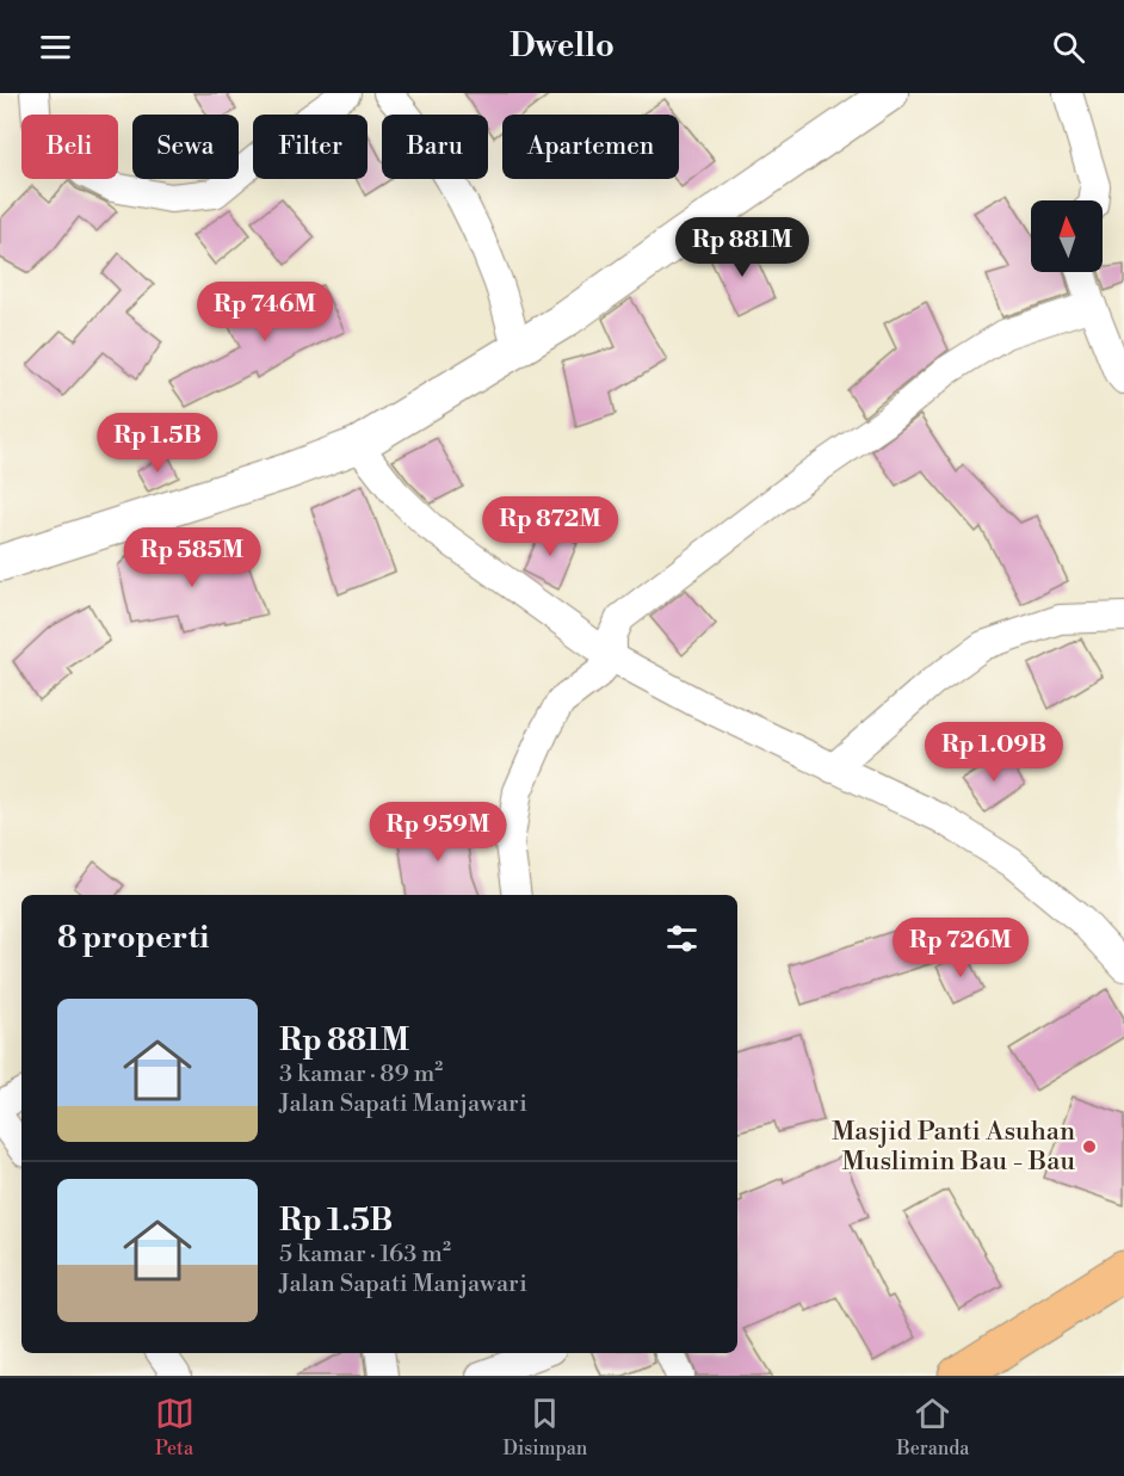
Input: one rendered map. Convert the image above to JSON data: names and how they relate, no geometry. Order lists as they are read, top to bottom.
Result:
{
  "places": ["Masjid Panti Asuhan Muslimin Bau - Bau"],
  "north": "top",
  "page": {
    "header": "Dwello",
    "chip": [
      "Beli",
      "Sewa",
      "Filter",
      "Baru",
      "Apartemen"
    ],
    "price": [
      "Rp 881M",
      "Rp 746M",
      "Rp 1.5B",
      "Rp 872M",
      "Rp 585M",
      "Rp 1.09B",
      "Rp 959M",
      "Rp 726M"
    ],
    "heading": "8 properti",
    "list": [
      {
        "name": "Rp 881M",
        "note": "3 kamar · 89 m² · Jalan Sapati Manjawari"
      },
      {
        "name": "Rp 1.5B",
        "note": "5 kamar · 163 m² · Jalan Sapati Manjawari"
      }
    ],
    "tabs": ["Peta", "Disimpan", "Beranda"]
  }
}
